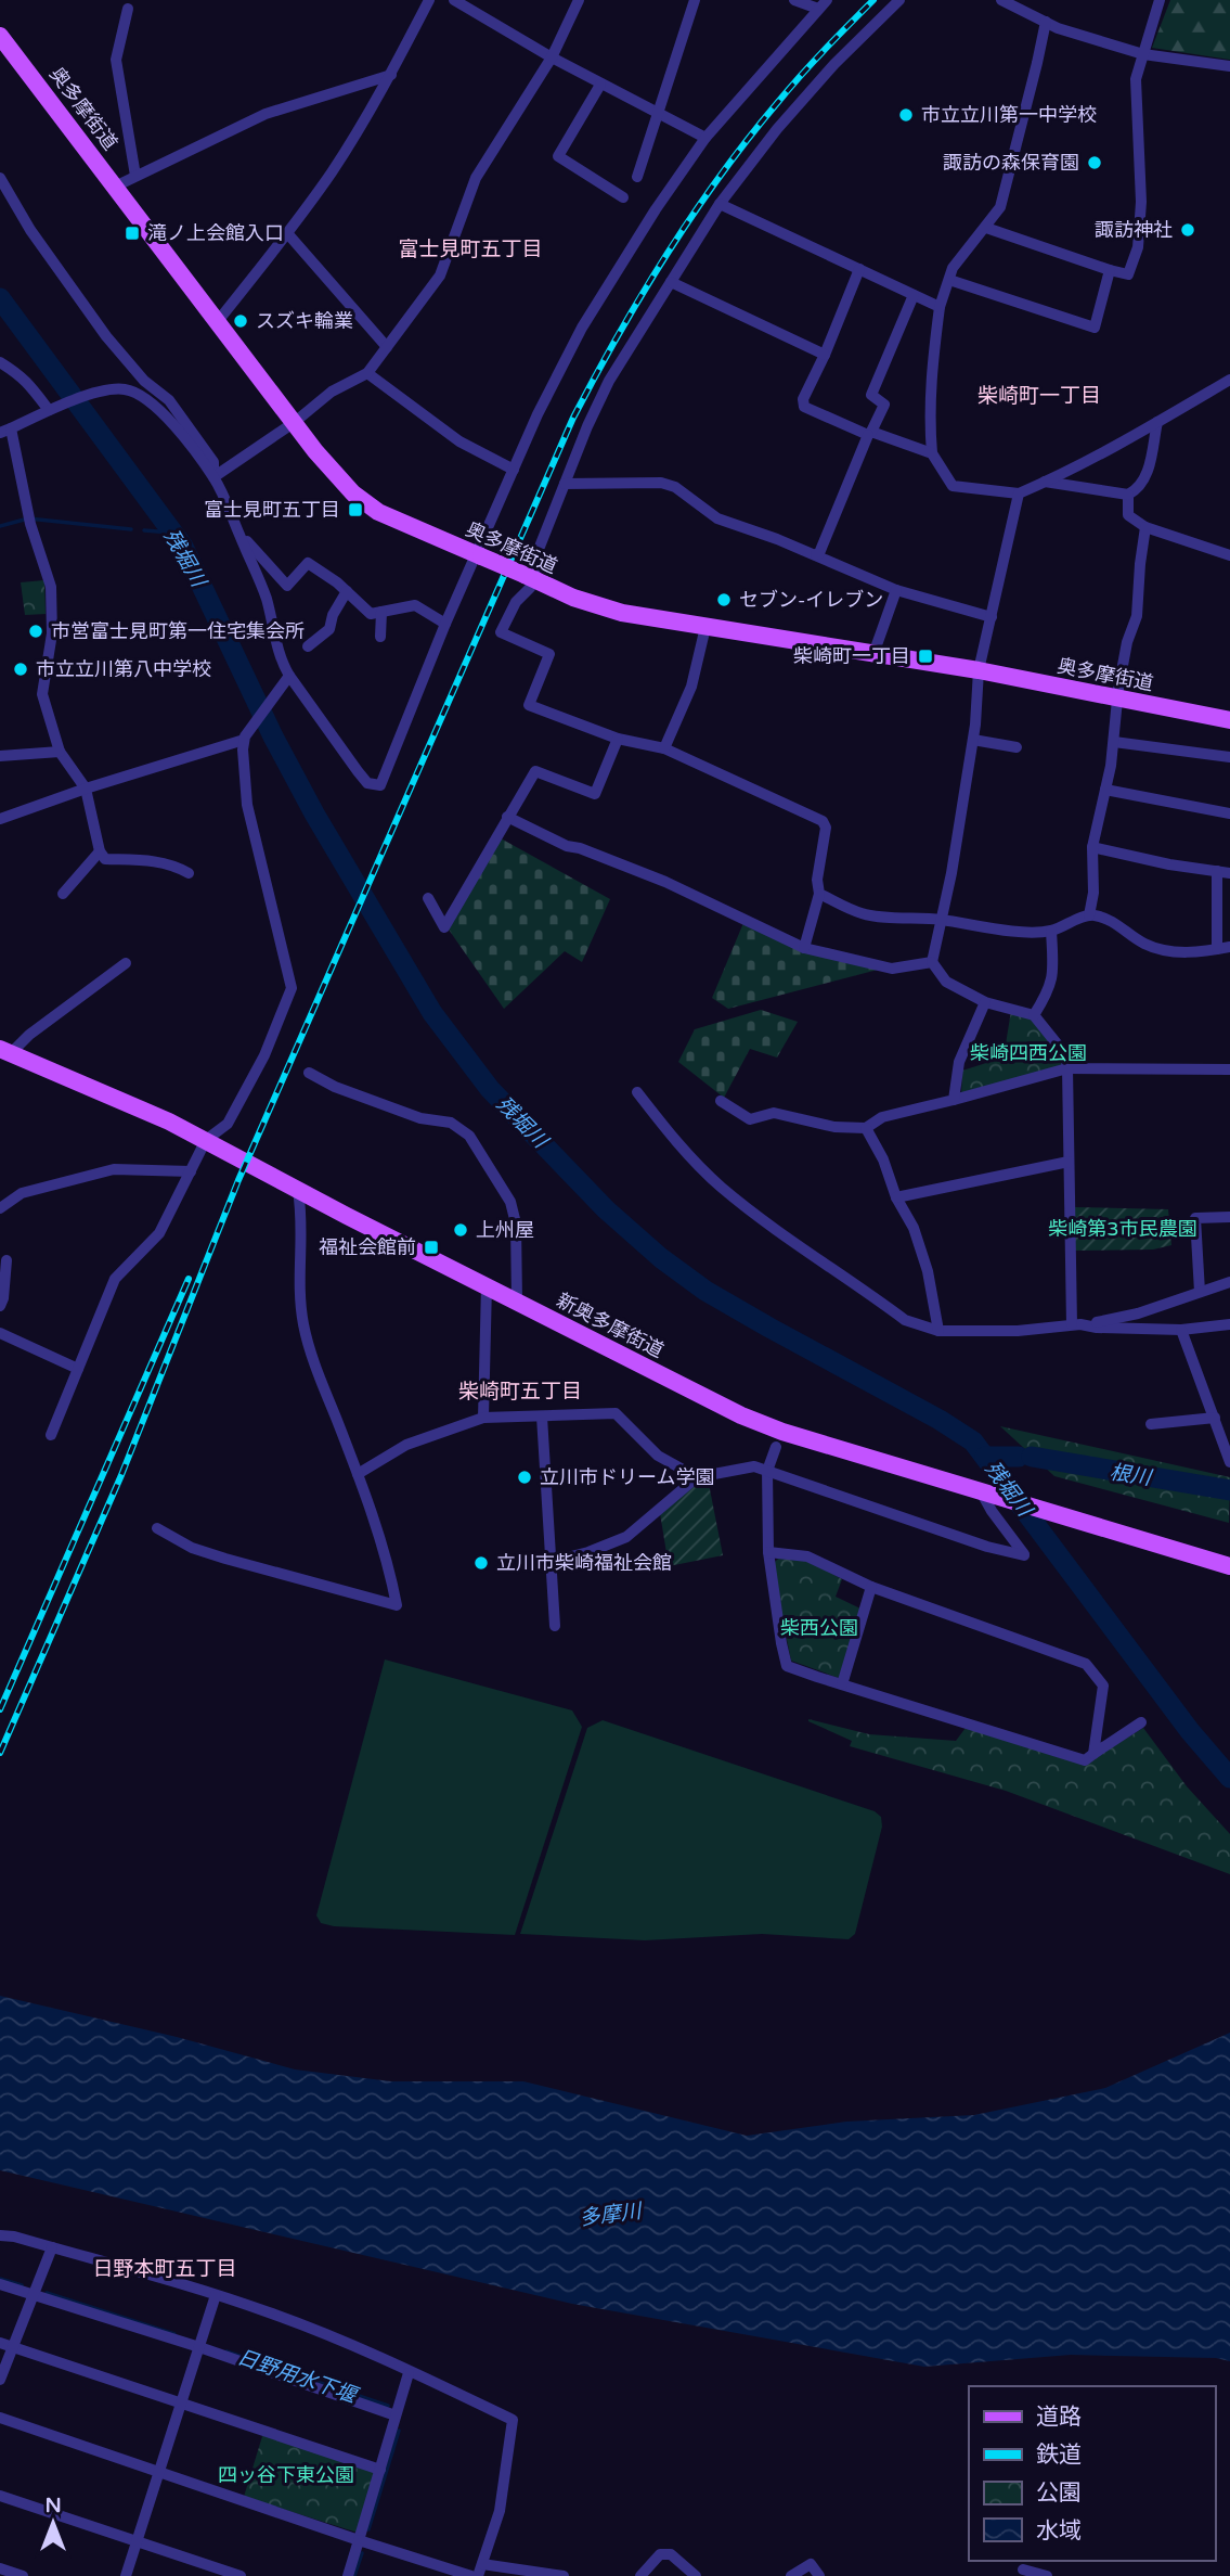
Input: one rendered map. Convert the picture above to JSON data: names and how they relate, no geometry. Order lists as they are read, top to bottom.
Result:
{
  "streets": {
    "main road": ["奥多摩街道", "新奥多摩街道"]
  },
  "districts": [
    "富士見町五丁目",
    "柴崎町一丁目",
    "柴崎町五丁目",
    "日野本町五丁目"
  ],
  "water": [
    "残堀川",
    "根川",
    "多摩川",
    "日野用水下堰"
  ],
  "parks": [
    "柴崎四西公園",
    "柴崎第3市民農園",
    "柴西公園",
    "四ッ谷下東公園"
  ],
  "places": {
    "other": [
      "市立立川第一中学校",
      "諏訪の森保育園",
      "諏訪神社",
      "スズキ輪業",
      "セブン-イレブン",
      "市営富士見町第一住宅集会所",
      "市立立川第八中学校",
      "上州屋",
      "立川市ドリーム学園",
      "立川市柴崎福祉会館"
    ],
    "transit": [
      "滝ノ上会館入口",
      "富士見町五丁目",
      "柴崎町一丁目",
      "福祉会館前"
    ]
  },
  "legend": [
    "道路",
    "鉄道",
    "公園",
    "水域"
  ],
  "north": "top"
}
